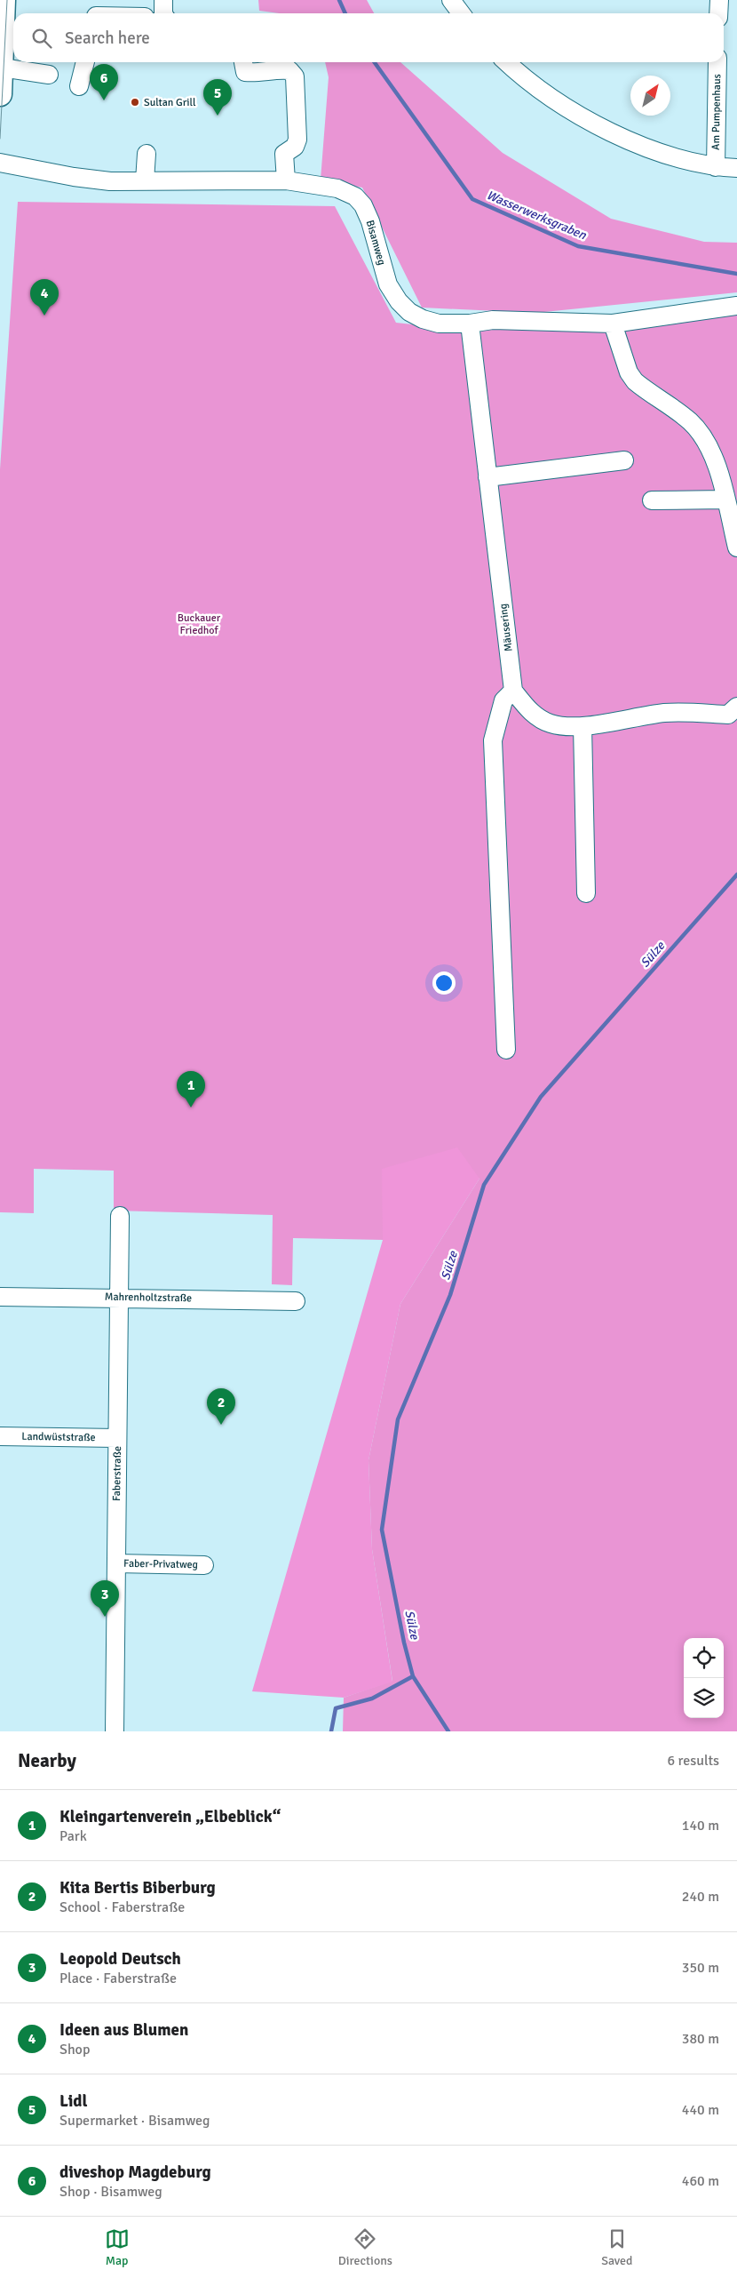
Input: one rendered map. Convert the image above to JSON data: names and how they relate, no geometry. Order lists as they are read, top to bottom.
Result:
{
  "streets": {
    "street": [
      "Am Pumpenhaus",
      "Bisamweg",
      "Mäusering",
      "Mahrenholtzstraße",
      "Landwüststraße",
      "Faberstraße",
      "Faber-Privatweg"
    ]
  },
  "crossings": [
    ["Bisamweg", "Mäusering"],
    ["Mahrenholtzstraße", "Faberstraße"],
    ["Landwüststraße", "Faberstraße"],
    ["Faberstraße", "Faber-Privatweg"]
  ],
  "water": ["Wasserwerksgraben", "Sülze"],
  "parks": ["Buckauer Friedhof"],
  "places": ["Sultan Grill"],
  "north": "top right",
  "page": {
    "search": "Search here",
    "pins": [
      "6",
      "5",
      "4",
      "1",
      "2",
      "3"
    ],
    "heading": ["Nearby", "6 results"],
    "list": [
      {
        "mark": "1",
        "name": "Kleingartenverein „Elbeblick“",
        "note": "Park",
        "value": "140 m"
      },
      {
        "mark": "2",
        "name": "Kita Bertis Biberburg",
        "note": "School · Faberstraße",
        "value": "240 m"
      },
      {
        "mark": "3",
        "name": "Leopold Deutsch",
        "note": "Place · Faberstraße",
        "value": "350 m"
      },
      {
        "mark": "4",
        "name": "Ideen aus Blumen",
        "note": "Shop",
        "value": "380 m"
      },
      {
        "mark": "5",
        "name": "Lidl",
        "note": "Supermarket · Bisamweg",
        "value": "440 m"
      },
      {
        "mark": "6",
        "name": "diveshop Magdeburg",
        "note": "Shop · Bisamweg",
        "value": "460 m"
      }
    ],
    "nav": ["Map", "Directions", "Saved"]
  }
}
